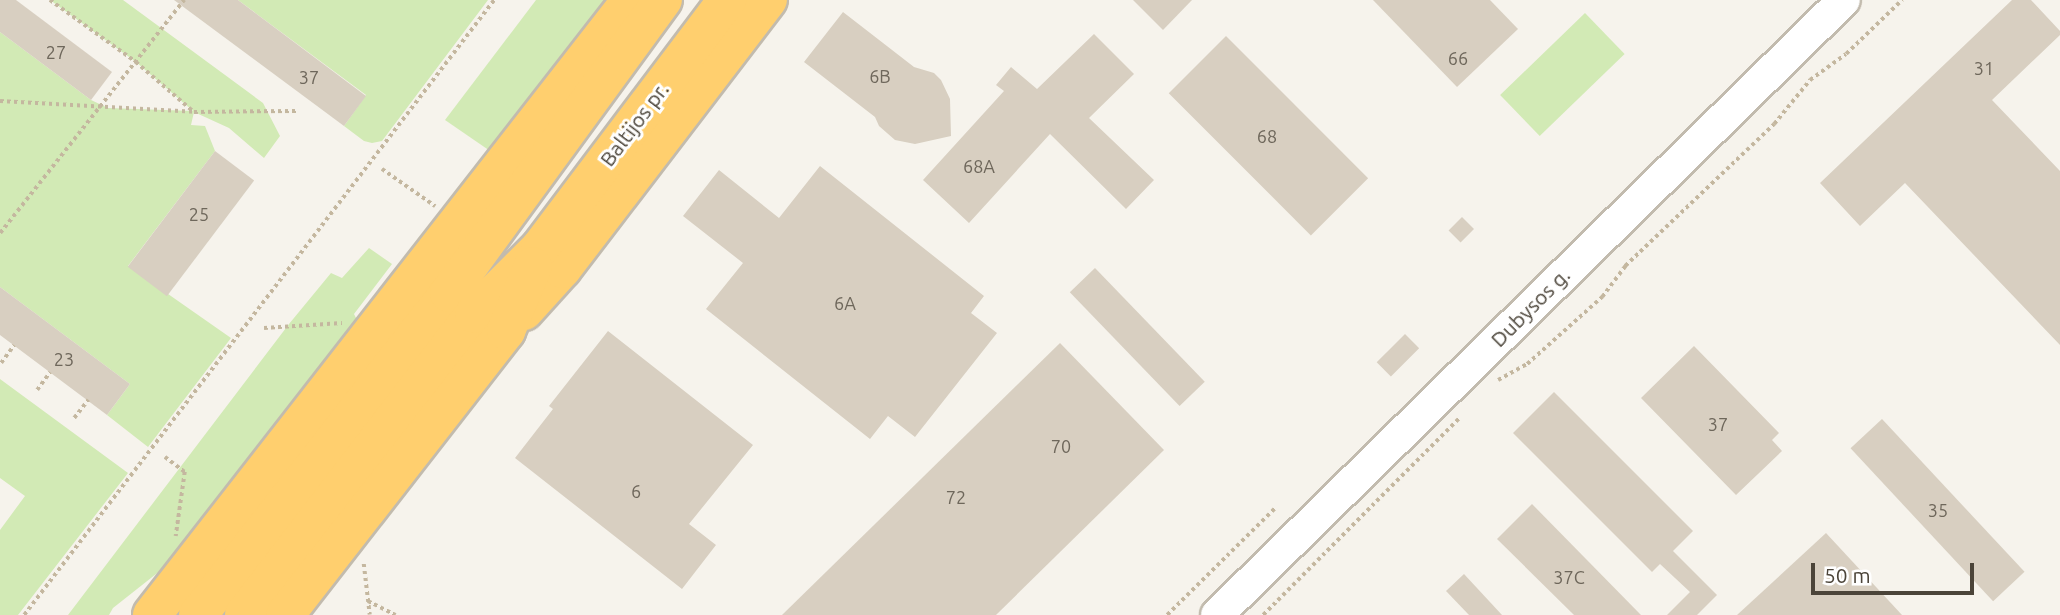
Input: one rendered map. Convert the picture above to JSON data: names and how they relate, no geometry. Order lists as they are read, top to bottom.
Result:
{
  "streets": {
    "highway": ["Baltijos pr."],
    "street": ["Dubysos g."]
  },
  "house_numbers": [
    "27",
    "66",
    "31",
    "6B",
    "37",
    "68",
    "68A",
    "25",
    "6A",
    "23",
    "37",
    "70",
    "6",
    "72",
    "35",
    "37C"
  ],
  "scale_bar": "50 m"
}
